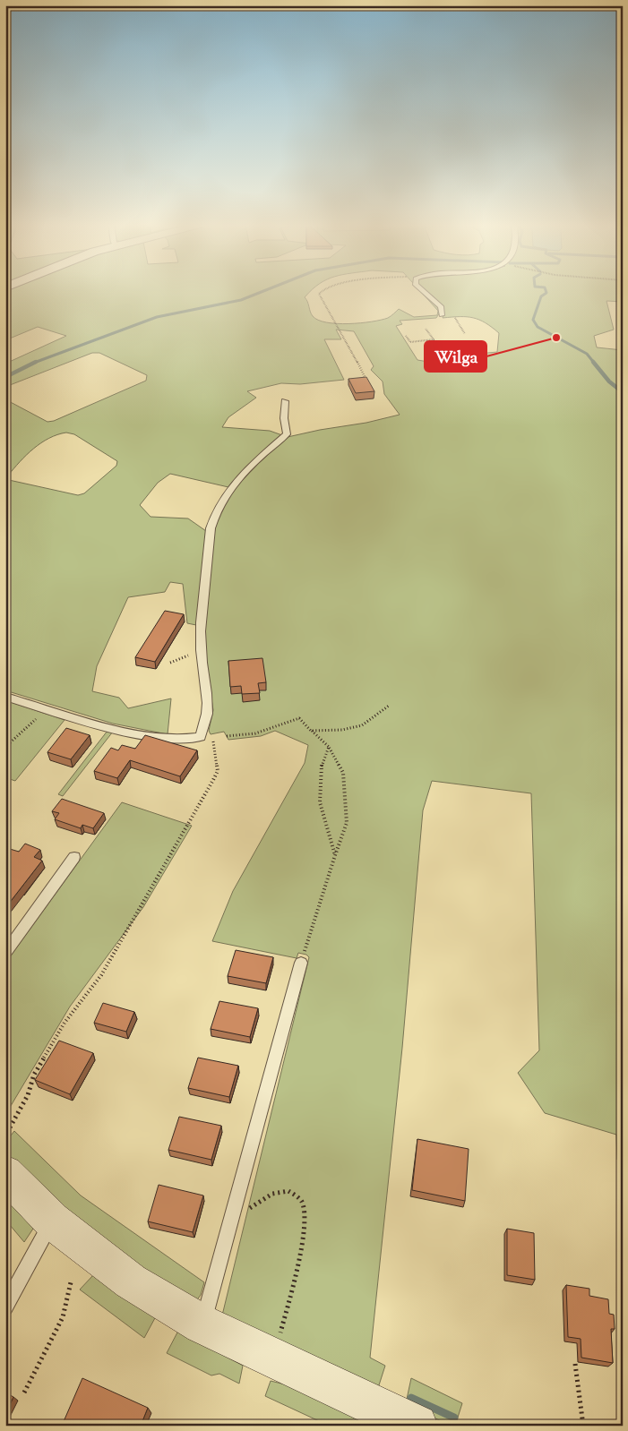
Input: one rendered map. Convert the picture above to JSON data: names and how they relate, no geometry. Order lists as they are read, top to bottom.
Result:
{
  "places": ["Wilga"]
}
